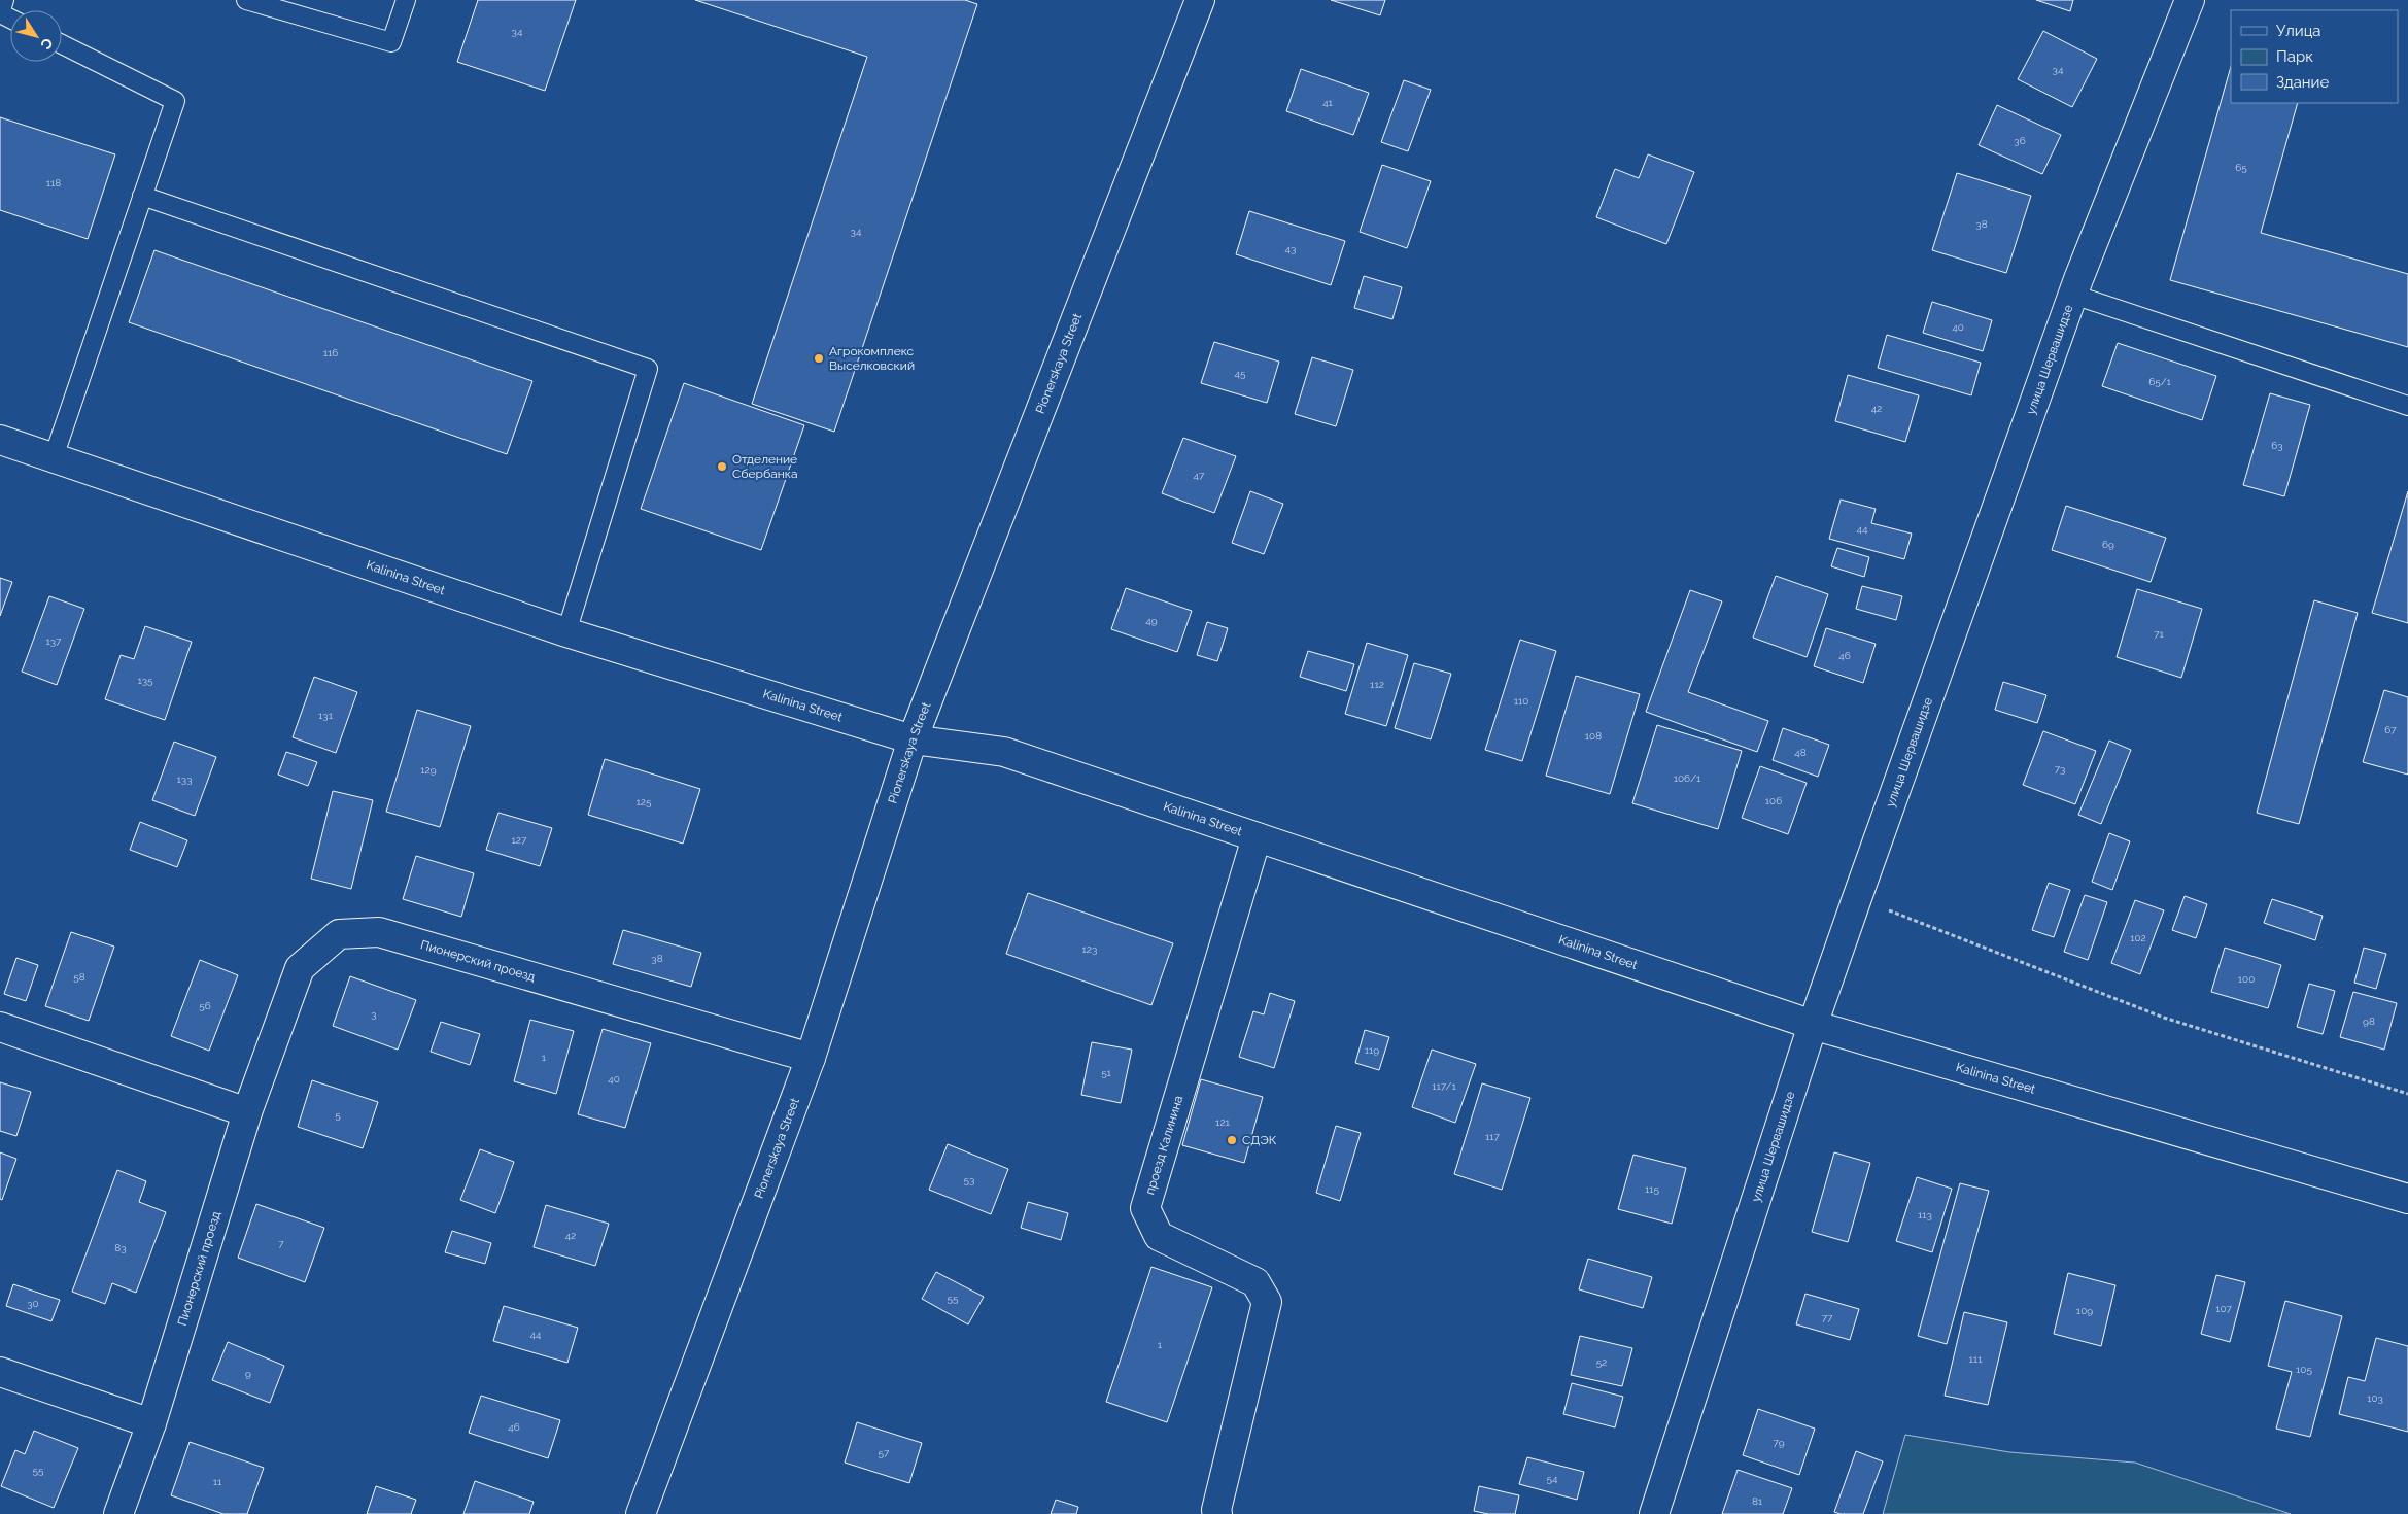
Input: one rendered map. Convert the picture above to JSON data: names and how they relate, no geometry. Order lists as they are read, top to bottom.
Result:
{
  "streets": {
    "street": [
      "улица Шервашидзе",
      "Pionerskaya Street",
      "Kalinina Street",
      "Пионерский проезд",
      "проезд Калинина"
    ]
  },
  "crossings": [
    ["улица Шервашидзе", "Kalinina Street"],
    ["Pionerskaya Street", "Kalinina Street"],
    ["Pionerskaya Street", "Пионерский проезд"],
    ["Kalinina Street", "проезд Калинина"]
  ],
  "places": ["Агрокомплекс Выселковский", "Отделение Сбербанка", "СДЭК"],
  "house_numbers": [
    "34",
    "34",
    "41",
    "36",
    "65",
    "118",
    "38",
    "34",
    "43",
    "40",
    "116",
    "45",
    "65/1",
    "42",
    "63",
    "47",
    "44",
    "69",
    "49",
    "71",
    "137",
    "46",
    "135",
    "112",
    "110",
    "131",
    "67",
    "108",
    "48",
    "73",
    "129",
    "106/1",
    "133",
    "106",
    "125",
    "127",
    "102",
    "123",
    "38",
    "58",
    "100",
    "56",
    "3",
    "98",
    "119",
    "1",
    "51",
    "40",
    "117/1",
    "5",
    "121",
    "117",
    "53",
    "115",
    "113",
    "42",
    "7",
    "83",
    "55",
    "30",
    "107",
    "109",
    "77",
    "44",
    "1",
    "111",
    "52",
    "105",
    "9",
    "103",
    "46",
    "79",
    "57",
    "55",
    "54",
    "11",
    "81"
  ],
  "legend": ["Улица", "Парк", "Здание"],
  "north": "bottom right"
}
